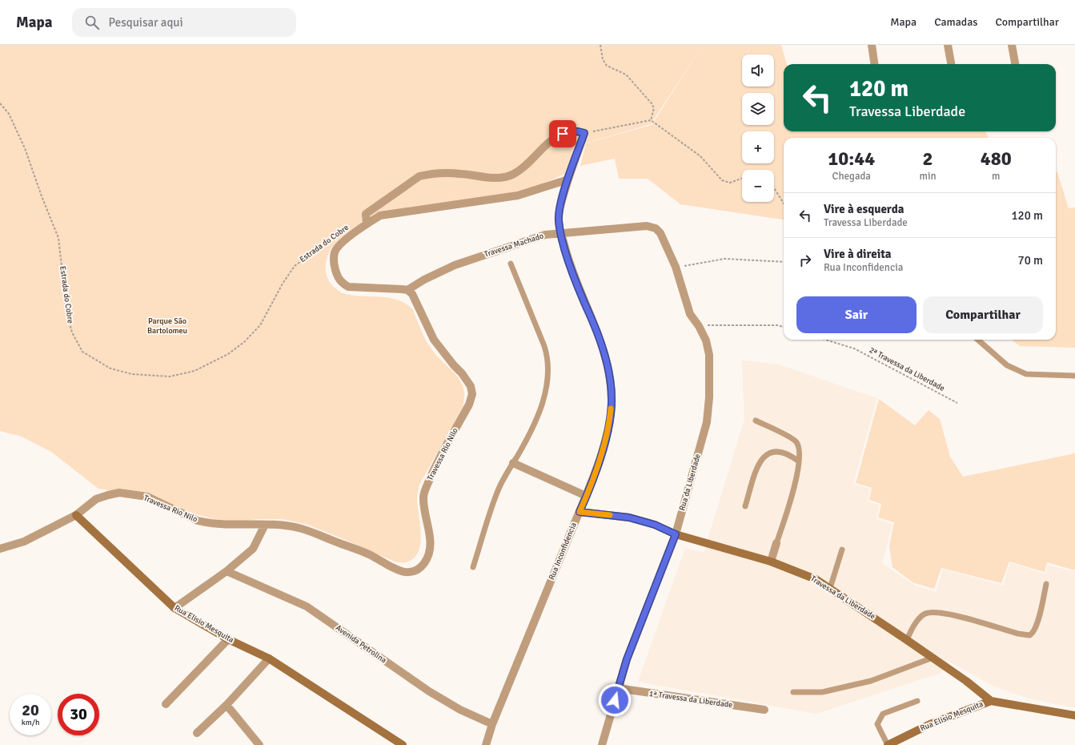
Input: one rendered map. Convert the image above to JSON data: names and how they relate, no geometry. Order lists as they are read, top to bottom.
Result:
{
  "streets": {
    "street": [
      "Travessa Machado",
      "Travessa Rio Nilo",
      "Rua da Liberdade",
      "Rua Inconfidencia",
      "Travessa da Liberdade",
      "Rua Elisio Mesquita",
      "Avenida Petrolina",
      "1ª Travessa da Liberdade"
    ],
    "path": ["Estrada do Cobre", "2ª Travessa da Liberdade"]
  },
  "crossings": [
    ["Travessa Machado", "Travessa Rio Nilo"],
    ["Travessa Machado", "Rua da Liberdade"],
    ["Travessa Machado", "Rua Inconfidencia"],
    ["Travessa Rio Nilo", "Rua Elisio Mesquita"],
    ["Rua da Liberdade", "Travessa da Liberdade"],
    ["Rua da Liberdade", "1ª Travessa da Liberdade"],
    ["Rua Inconfidencia", "Avenida Petrolina"],
    ["Travessa da Liberdade", "Rua Elisio Mesquita"]
  ],
  "parks": ["Parque São Bartolomeu"],
  "page": {
    "header": "Mapa",
    "search": "Pesquisar aqui",
    "nav": ["Mapa", "Camadas", "Compartilhar"],
    "map_buttons": ["+", "−"],
    "turn": ["120 m", "Travessa Liberdade"],
    "eta": [
      "10:44",
      "Chegada",
      "2",
      "min",
      "480",
      "m"
    ],
    "list": [
      {
        "name": "Vire à esquerda",
        "note": "Travessa Liberdade",
        "value": "120 m"
      },
      {
        "name": "Vire à direita",
        "note": "Rua Inconfidencia",
        "value": "70 m"
      }
    ],
    "buttons": ["Sair", "Compartilhar"],
    "speed": "20 km/h",
    "limit": "30"
  }
}
